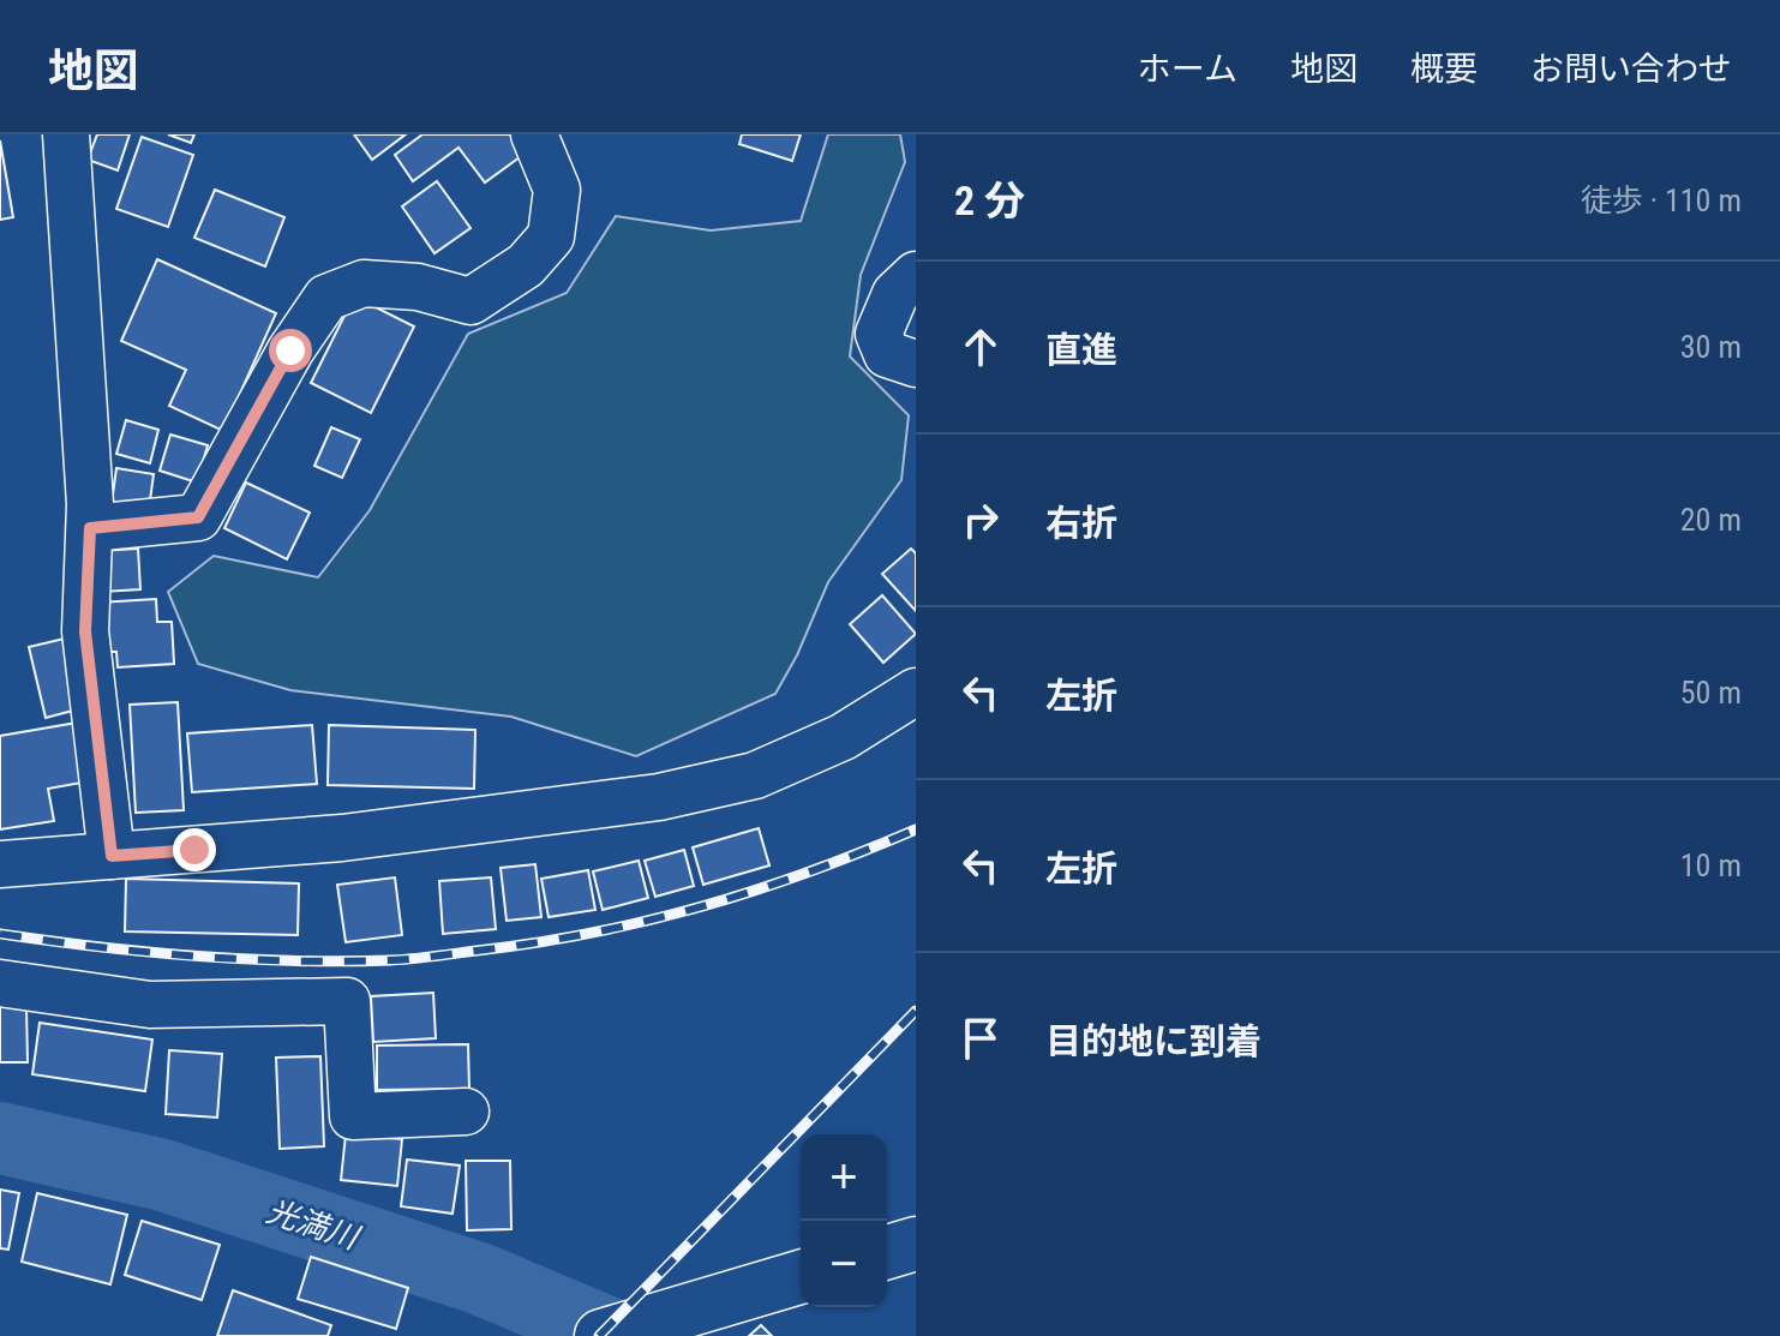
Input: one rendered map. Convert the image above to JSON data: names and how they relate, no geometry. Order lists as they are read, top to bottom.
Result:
{
  "water": ["光満川"],
  "page": {
    "header": "地図",
    "nav": [
      "ホーム",
      "地図",
      "概要",
      "お問い合わせ"
    ],
    "heading": ["2 分", "徒歩 · 110 m"],
    "list": [
      ["直進", "30 m"],
      ["右折", "20 m"],
      ["左折", "50 m"],
      ["左折", "10 m"],
      "目的地に到着"
    ],
    "map_buttons": ["+", "−"]
  }
}
